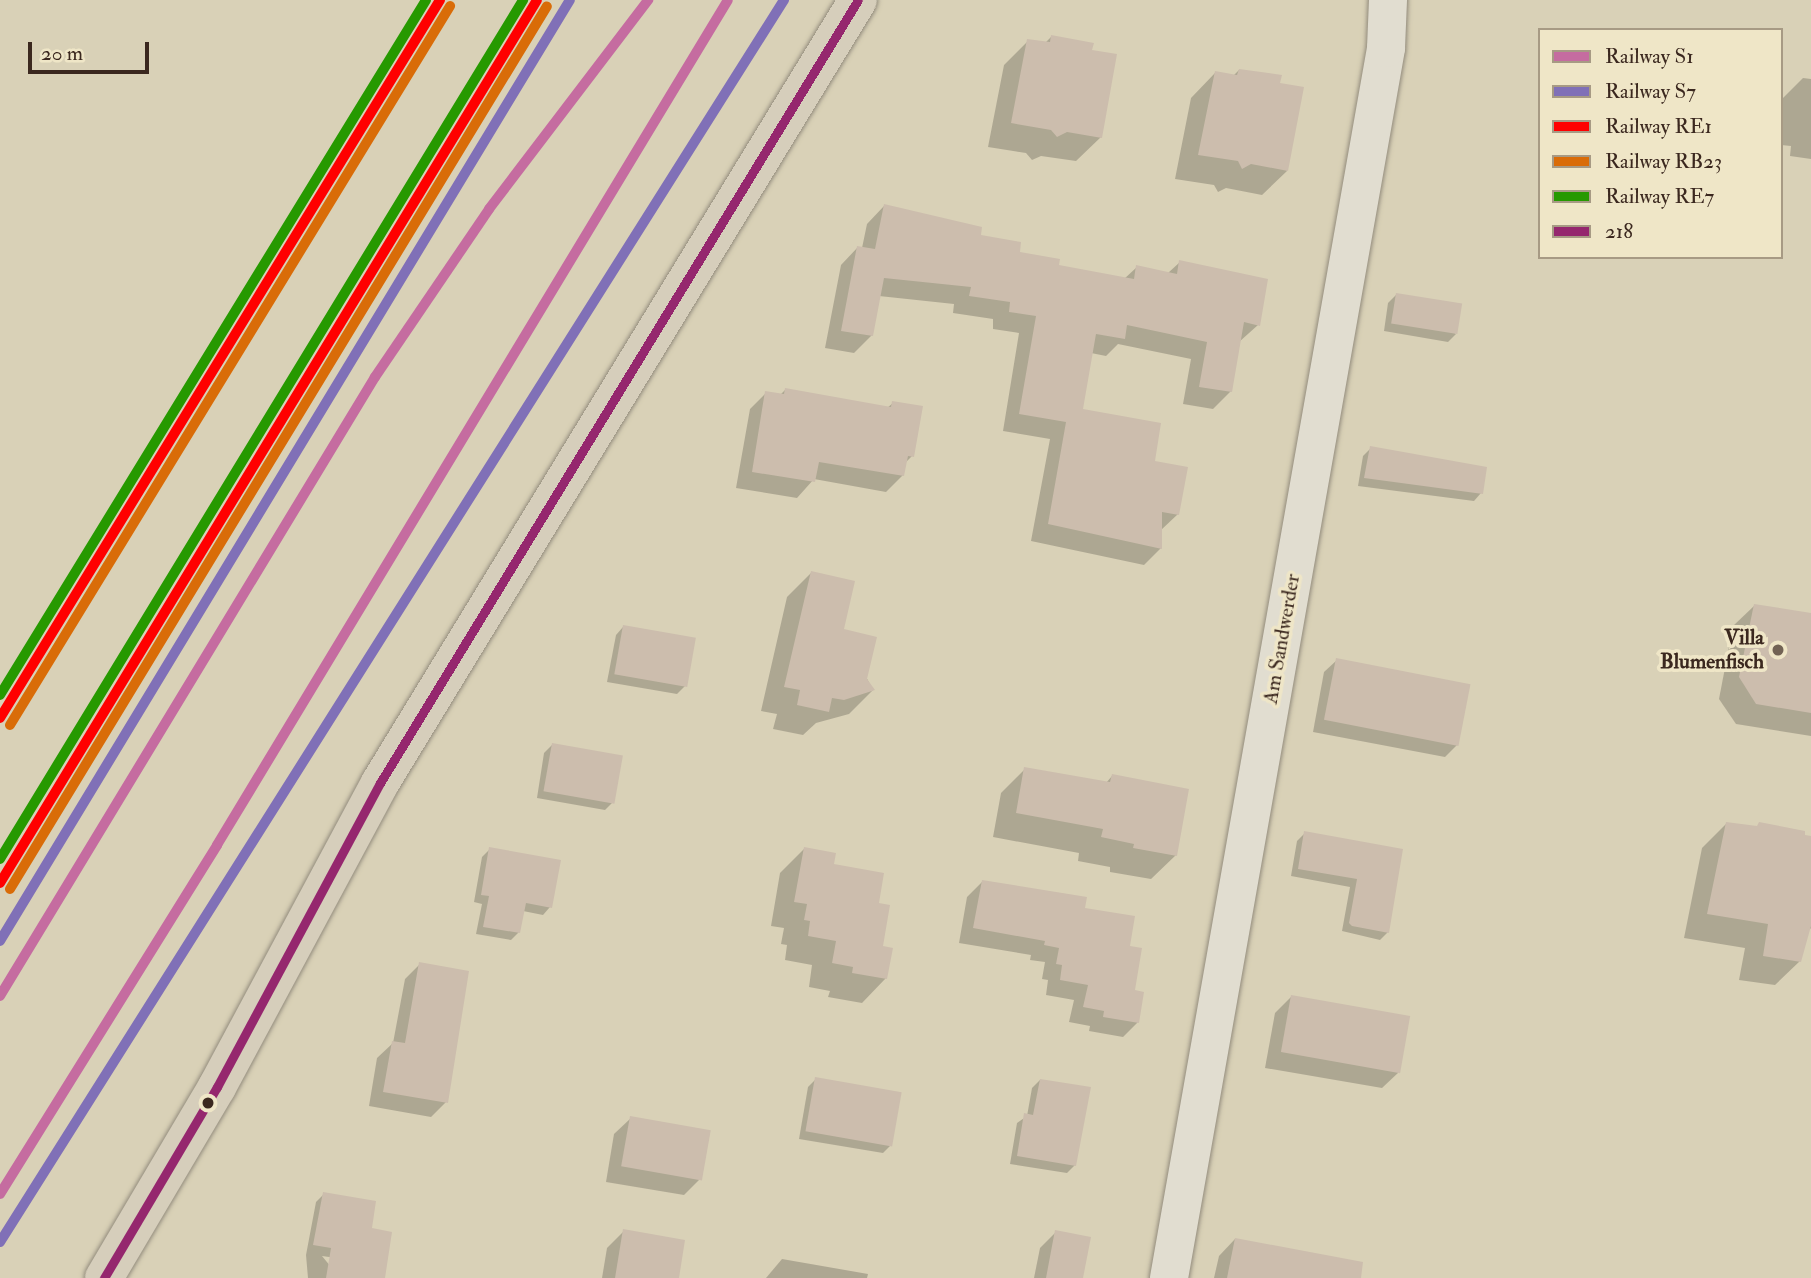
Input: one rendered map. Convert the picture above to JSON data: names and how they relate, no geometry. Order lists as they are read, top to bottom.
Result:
{
  "streets": {
    "street": ["Am Sandwerder"]
  },
  "places": ["Villa Blumenfisch"],
  "lines": [
    "rail line S1",
    "rail line S7",
    "rail line RE1",
    "rail line RE7",
    "transit line 218",
    "rail line RB23"
  ],
  "legend": [
    "Railway S1",
    "Railway S7",
    "Railway RE1",
    "Railway RB23",
    "Railway RE7",
    "218"
  ],
  "scale_bar": "20 m"
}
